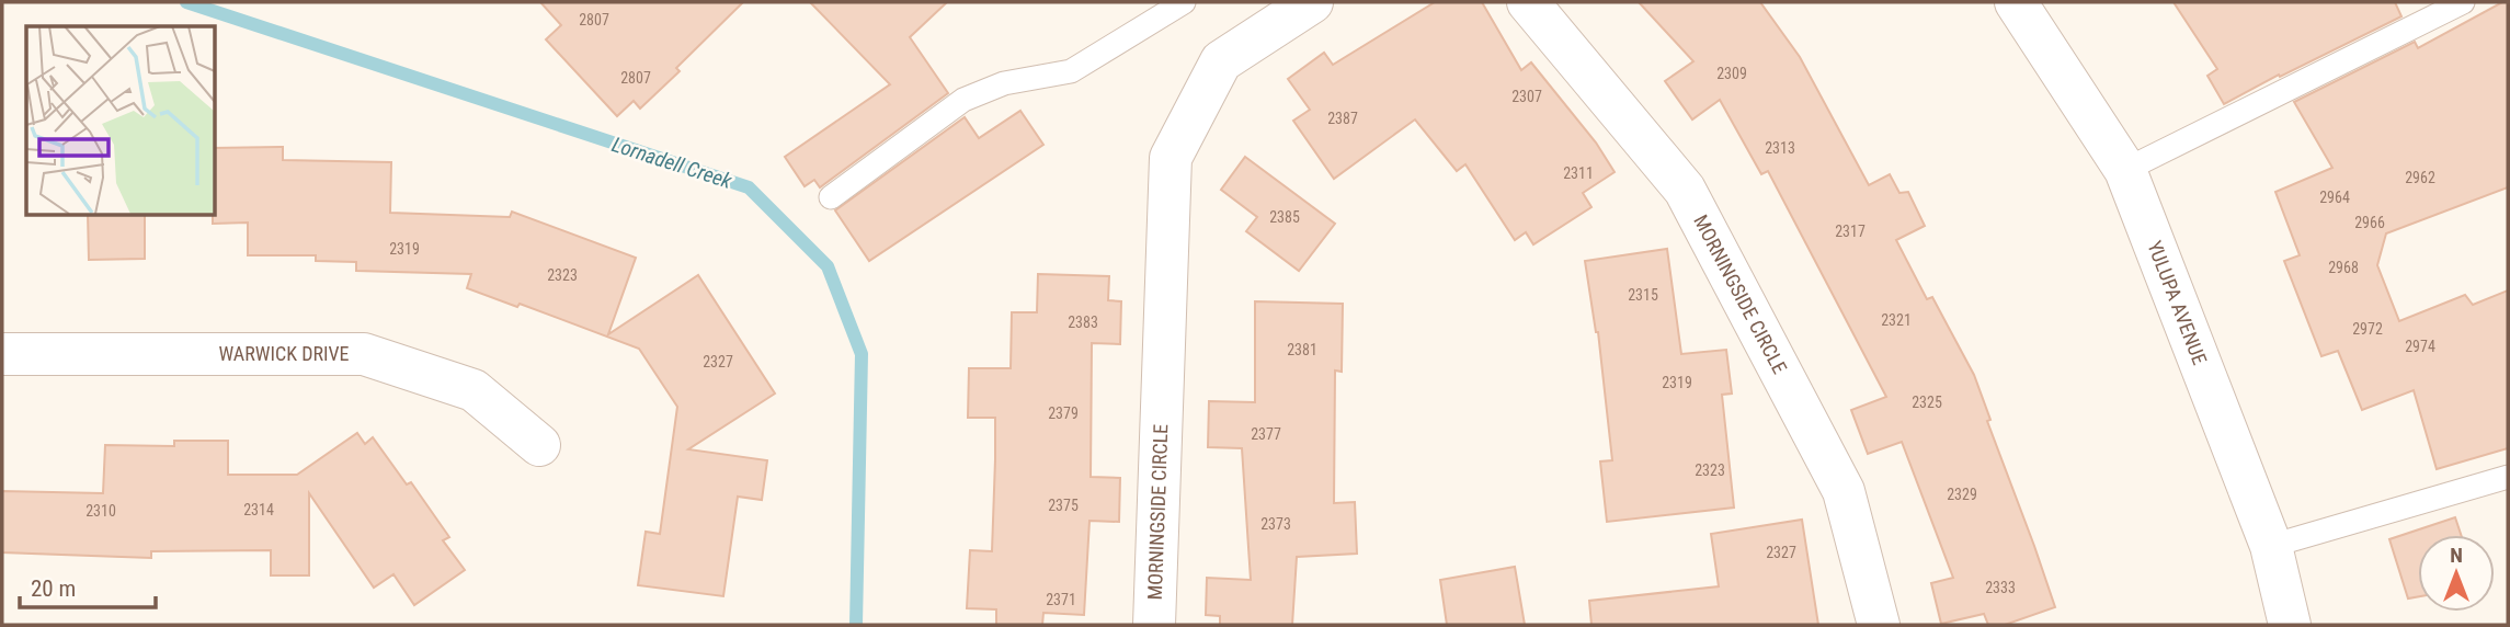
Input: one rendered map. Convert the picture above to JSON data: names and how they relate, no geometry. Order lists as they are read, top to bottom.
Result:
{
  "streets": {
    "street": ["MORNINGSIDE CIRCLE", "YULUPA AVENUE", "WARWICK DRIVE"]
  },
  "water": ["Lornadell Creek"],
  "house_numbers": [
    "2807",
    "2309",
    "2807",
    "2307",
    "2387",
    "2313",
    "2311",
    "2962",
    "2964",
    "2385",
    "2966",
    "2317",
    "2319",
    "2968",
    "2323",
    "2315",
    "2321",
    "2383",
    "2972",
    "2974",
    "2381",
    "2327",
    "2319",
    "2325",
    "2379",
    "2377",
    "2323",
    "2329",
    "2375",
    "2314",
    "2310",
    "2373",
    "2327",
    "2333",
    "2371"
  ],
  "scale_bar": "20 m",
  "north": "top"
}
